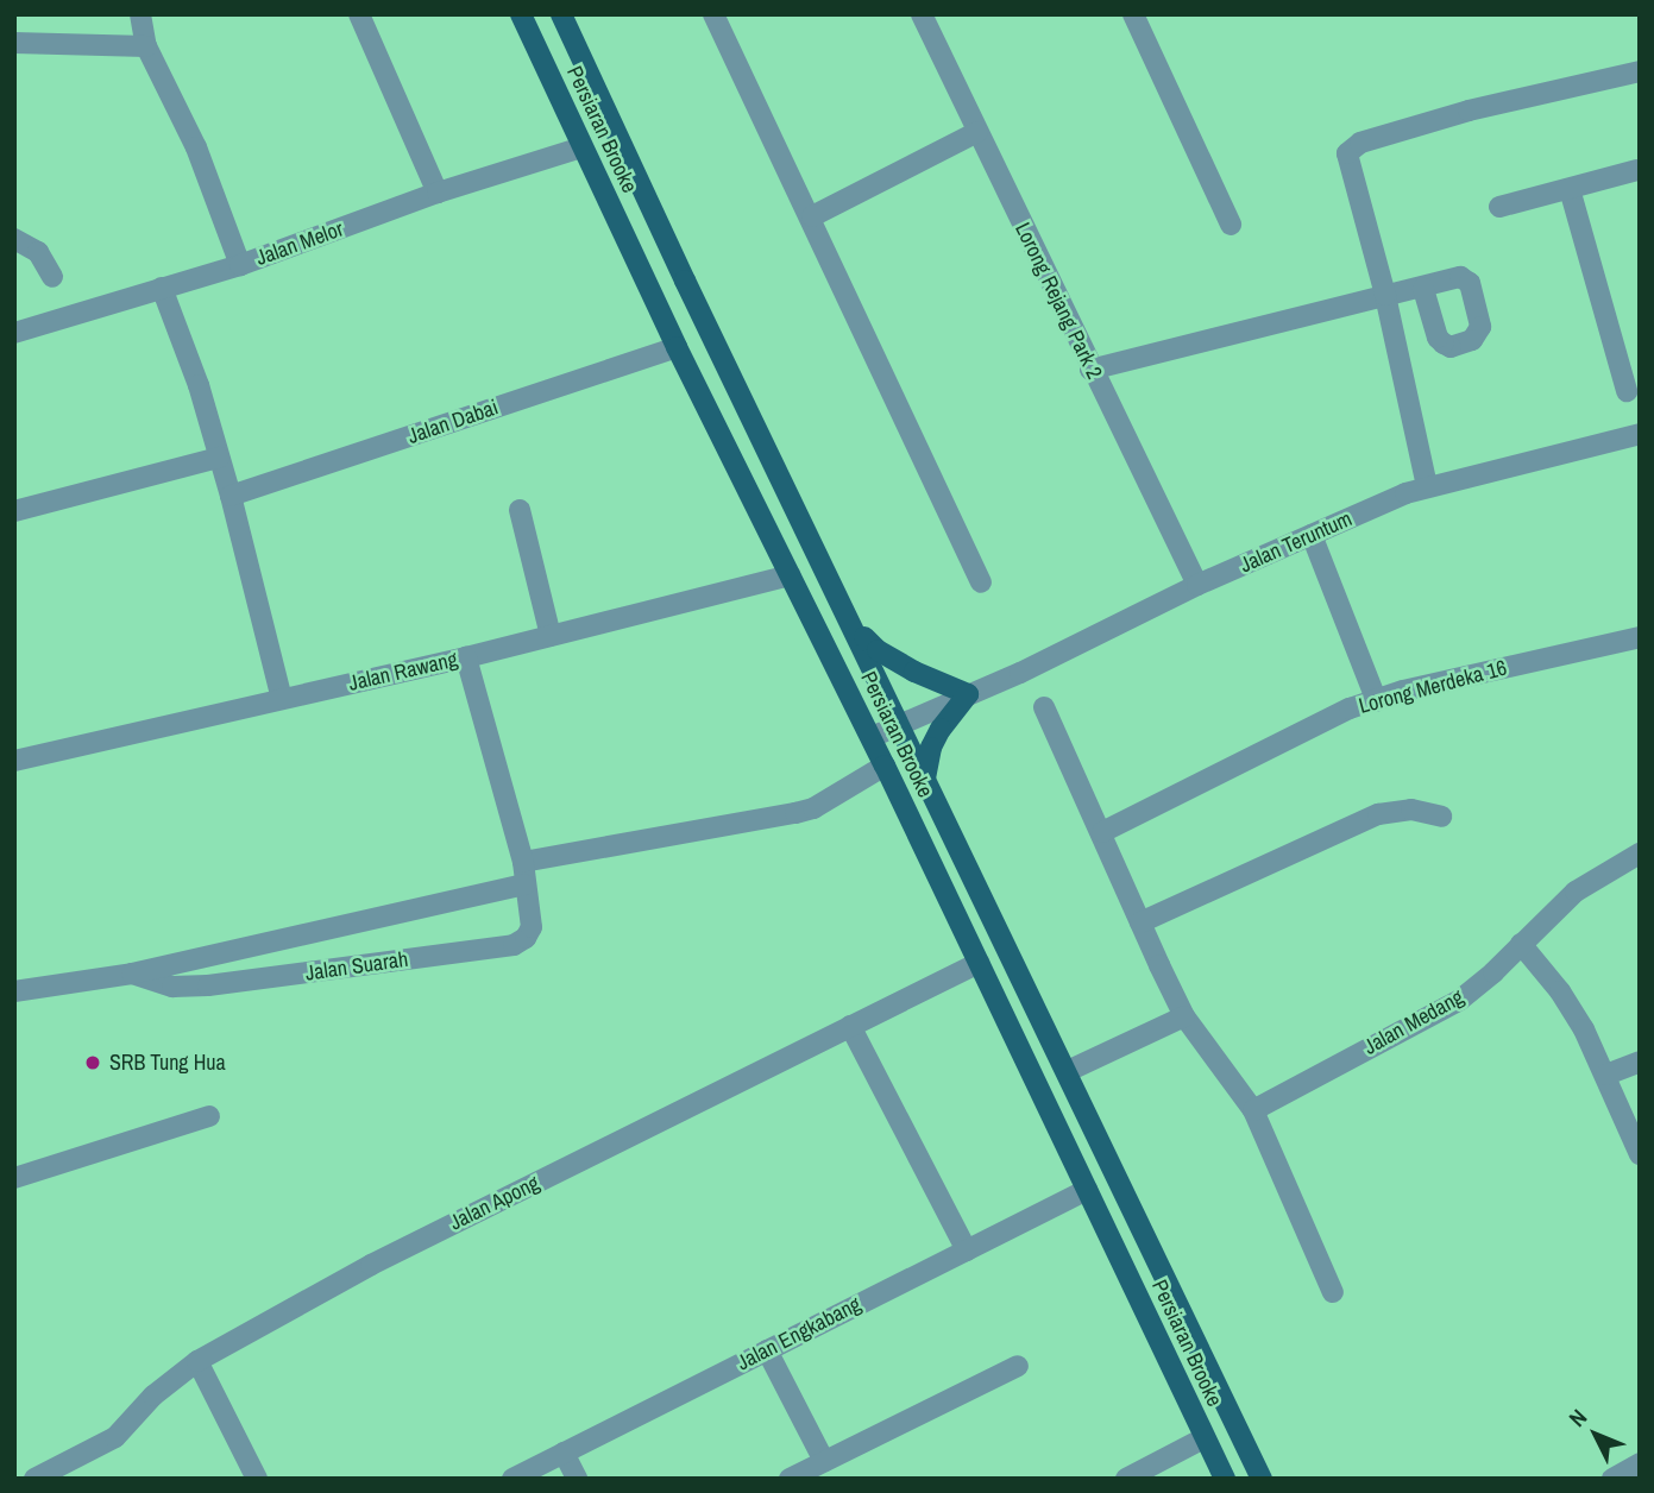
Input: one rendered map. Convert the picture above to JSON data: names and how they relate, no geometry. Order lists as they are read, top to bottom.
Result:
{
  "streets": {
    "main road": ["Persiaran Brooke"],
    "street": [
      "Jalan Melor",
      "Lorong Rejang Park 2",
      "Jalan Dabai",
      "Jalan Teruntum",
      "Jalan Rawang",
      "Lorong Merdeka 16",
      "Jalan Suarah",
      "Jalan Medang",
      "Jalan Apong",
      "Jalan Engkabang"
    ]
  },
  "crossings": [
    ["Persiaran Brooke", "Jalan Melor"],
    ["Persiaran Brooke", "Jalan Dabai"],
    ["Persiaran Brooke", "Jalan Teruntum"],
    ["Persiaran Brooke", "Jalan Rawang"],
    ["Persiaran Brooke", "Jalan Apong"],
    ["Persiaran Brooke", "Jalan Engkabang"],
    ["Lorong Rejang Park 2", "Jalan Teruntum"],
    ["Jalan Rawang", "Jalan Suarah"]
  ],
  "places": ["SRB Tung Hua"],
  "north": "top left"
}
